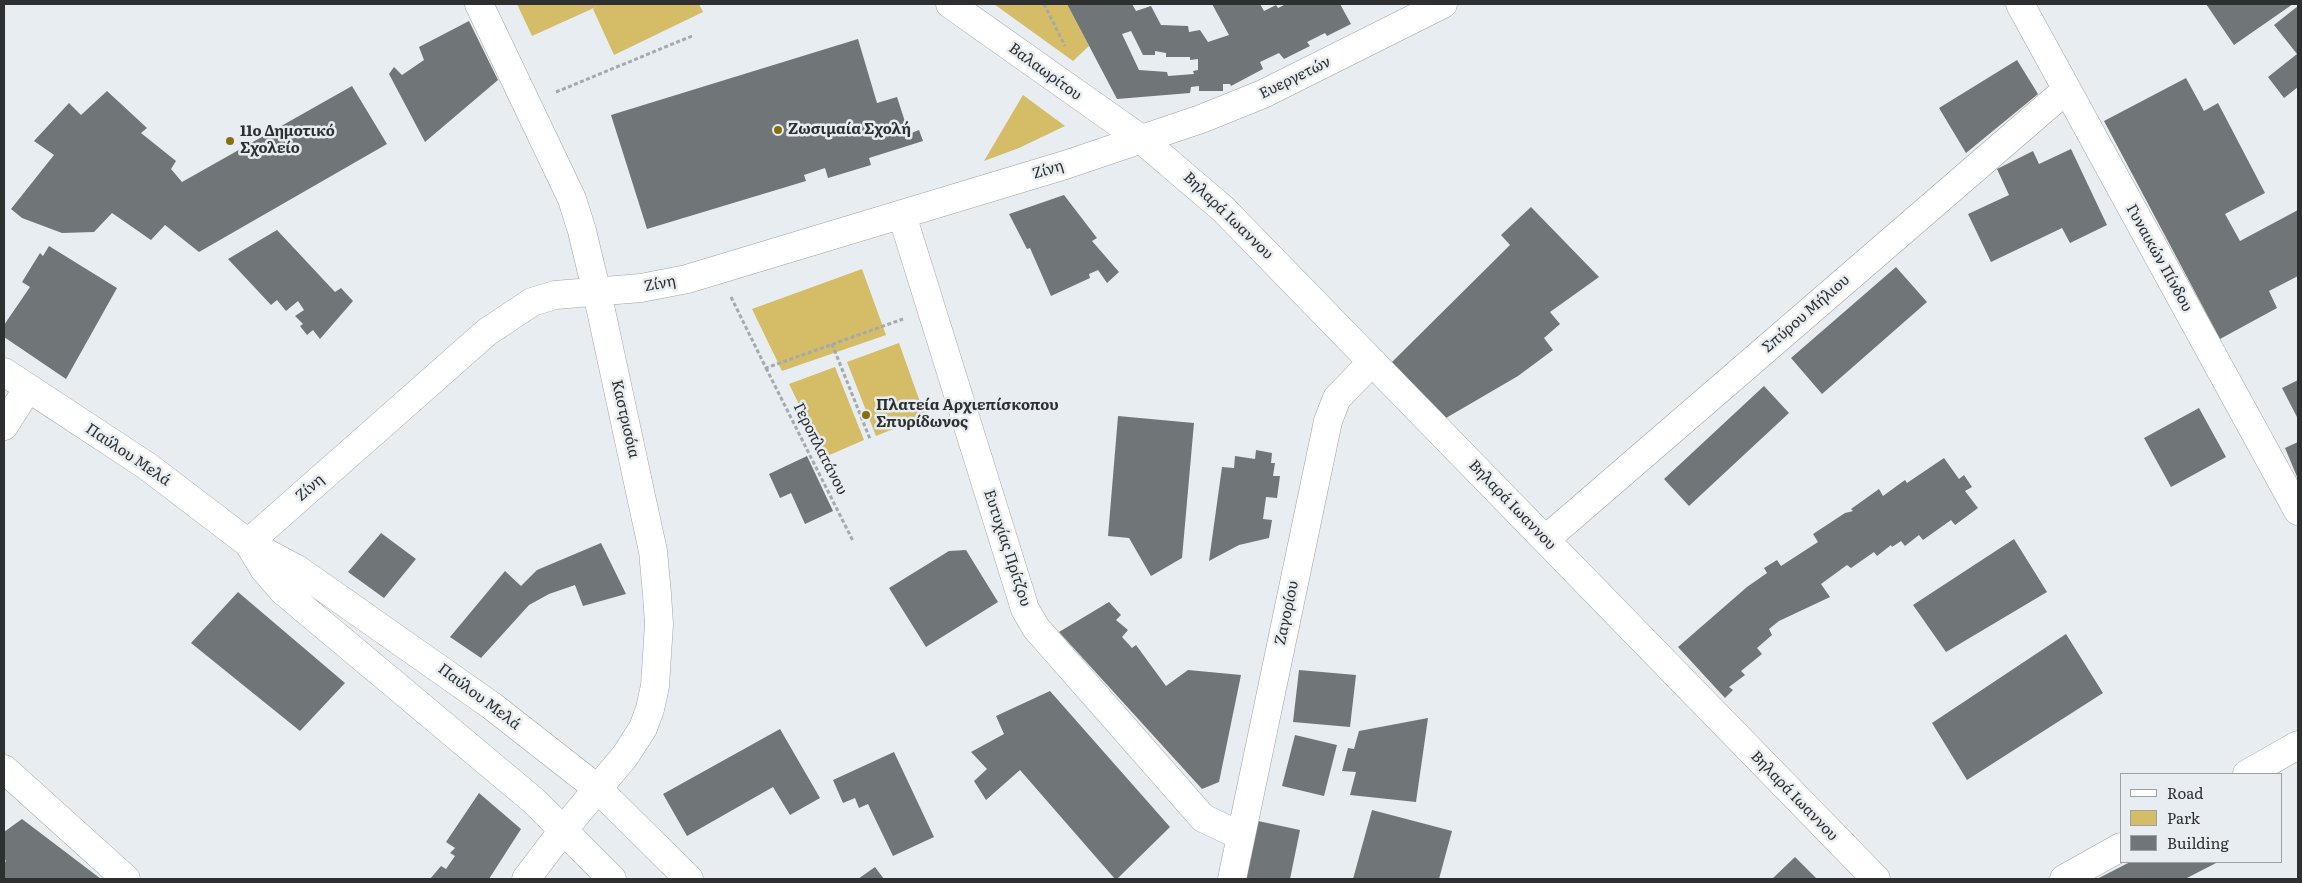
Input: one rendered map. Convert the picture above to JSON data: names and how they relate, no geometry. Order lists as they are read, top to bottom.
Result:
{
  "streets": {
    "street": [
      "Βαλαωρίτου",
      "Ευεργετών",
      "Ζίνη",
      "Βηλαρά Ιωαννου",
      "Γυναικών Πίνδου",
      "Σπύρου Μήλιου",
      "Καστρισόια",
      "Παύλου Μελά",
      "Ευτυχίας Πρίτζου",
      "Ζαγορίου"
    ],
    "path": ["Γεροπλατάνου"]
  },
  "crossings": [
    ["Βαλαωρίτου", "Ευεργετών"],
    ["Βαλαωρίτου", "Ζίνη"],
    ["Βαλαωρίτου", "Βηλαρά Ιωαννου"],
    ["Ευεργετών", "Ζίνη"],
    ["Ευεργετών", "Βηλαρά Ιωαννου"],
    ["Ζίνη", "Βηλαρά Ιωαννου"],
    ["Ζίνη", "Καστρισόια"],
    ["Ζίνη", "Γεροπλατάνου"],
    ["Ζίνη", "Παύλου Μελά"],
    ["Ζίνη", "Ευτυχίας Πρίτζου"],
    ["Βηλαρά Ιωαννου", "Σπύρου Μήλιου"],
    ["Βηλαρά Ιωαννου", "Ζαγορίου"],
    ["Γυναικών Πίνδου", "Σπύρου Μήλιου"],
    ["Καστρισόια", "Παύλου Μελά"],
    ["Ευτυχίας Πρίτζου", "Ζαγορίου"]
  ],
  "places": ["Ζωσιμαία Σχολή", "11ο Δημοτικό Σχολείο", "Πλατεία Αρχιεπίσκοπου Σπυρίδωνος"],
  "legend": ["Road", "Park", "Building"]
}
